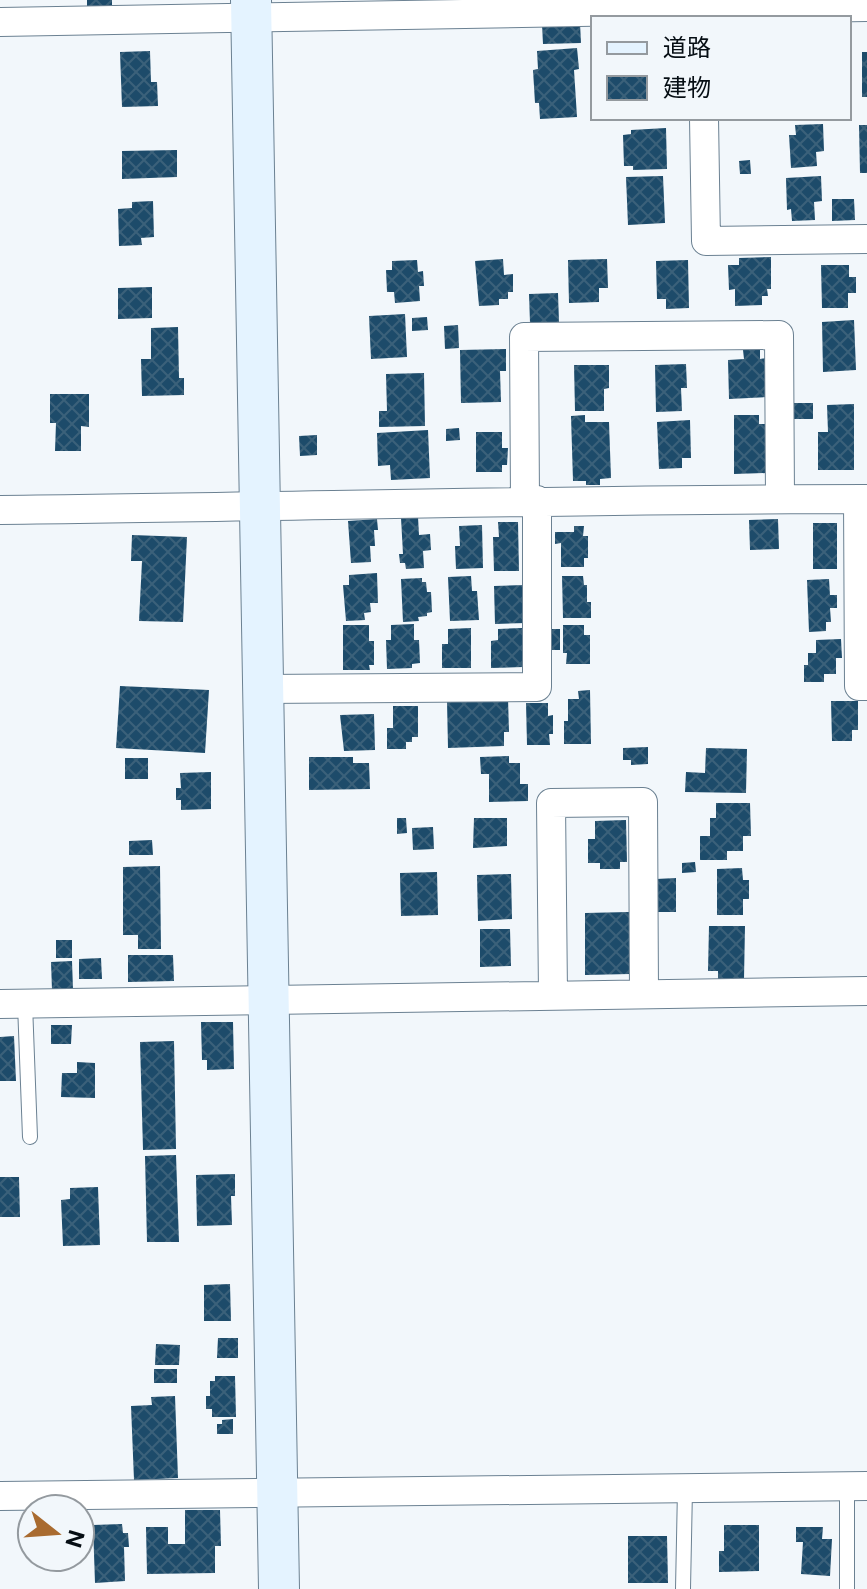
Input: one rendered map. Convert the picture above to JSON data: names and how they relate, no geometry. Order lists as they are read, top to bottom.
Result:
{
  "legend": ["道路", "建物"],
  "north": "right"
}
